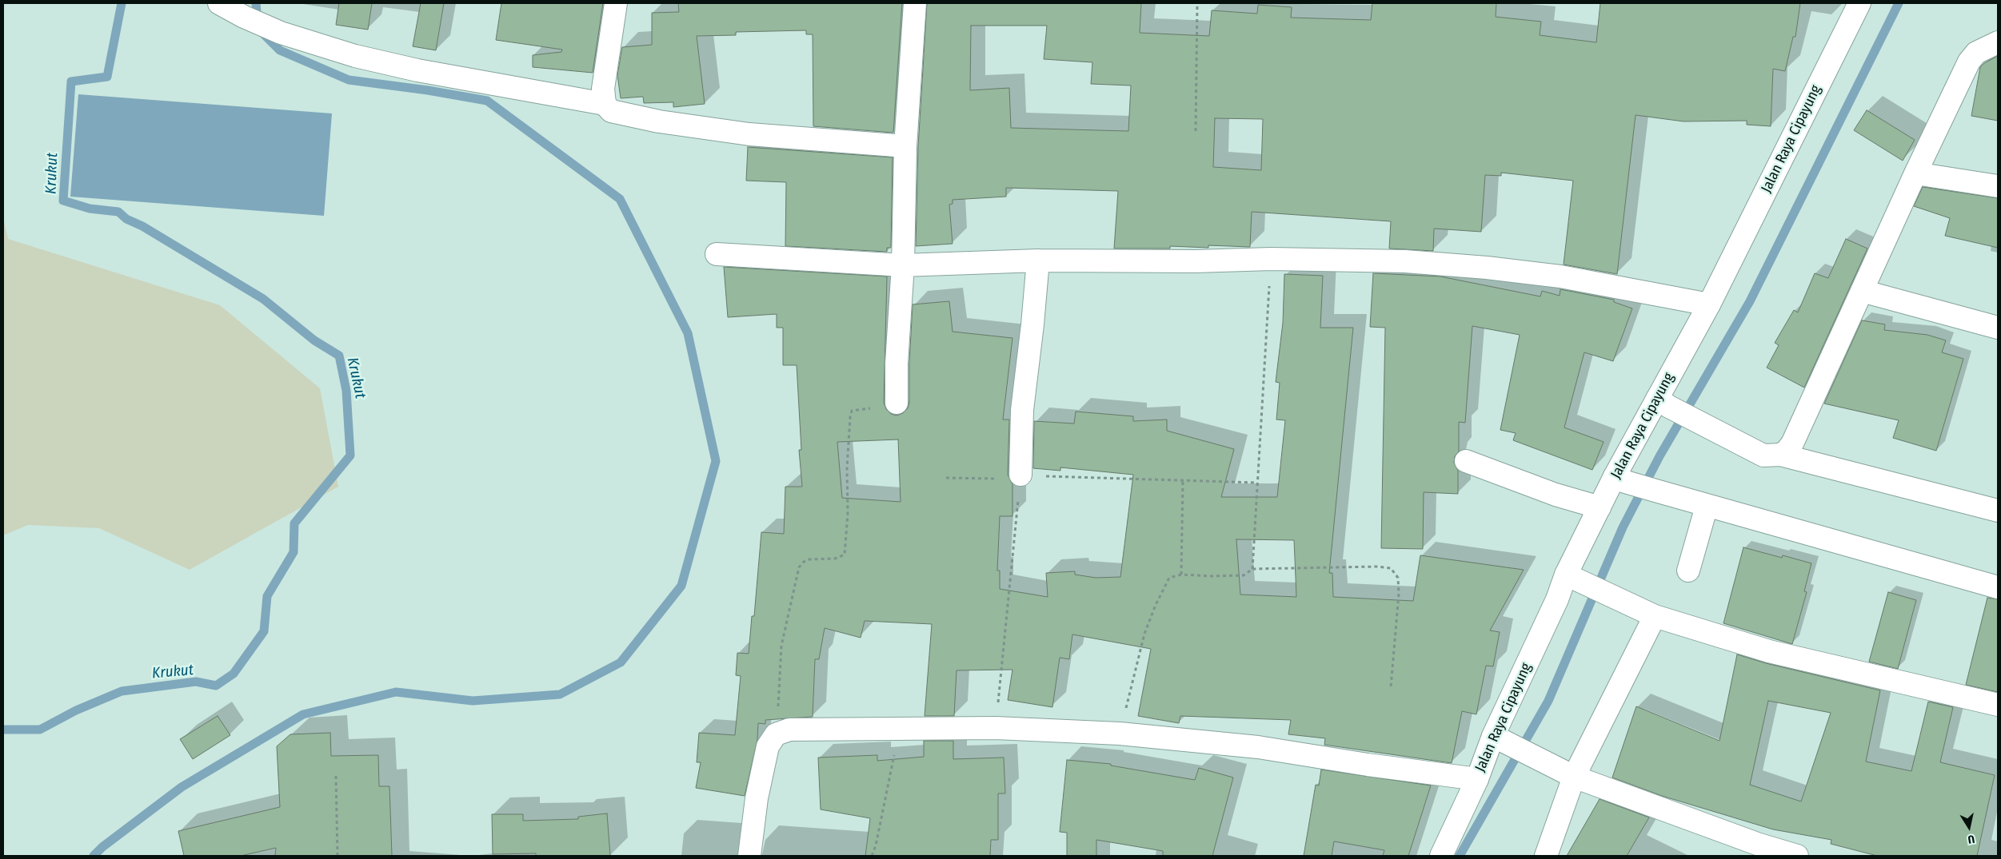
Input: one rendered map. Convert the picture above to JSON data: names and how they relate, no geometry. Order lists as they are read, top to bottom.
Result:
{
  "streets": {
    "street": ["Jalan Raya Cipayung"]
  },
  "water": ["Krukut"],
  "north": "bottom"
}
